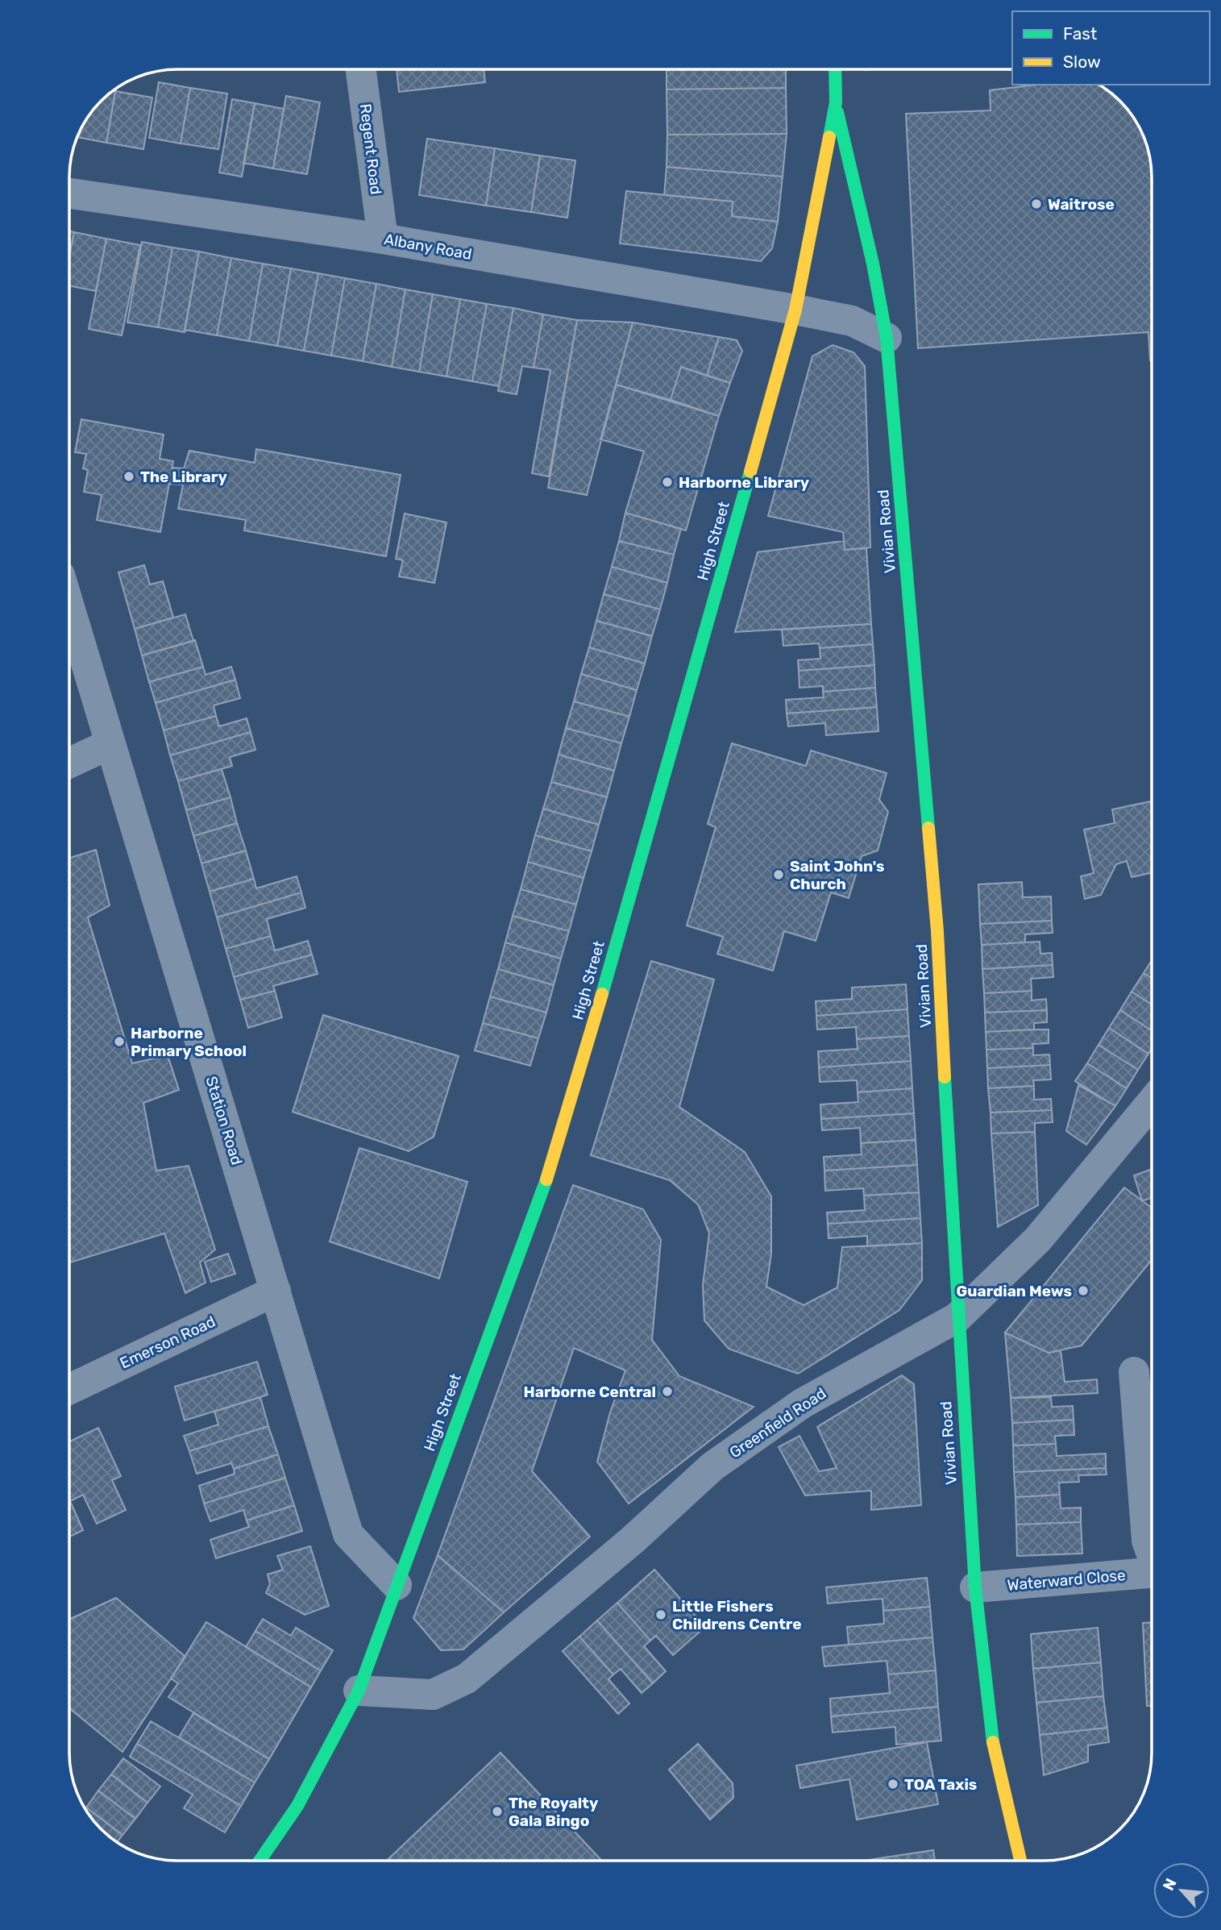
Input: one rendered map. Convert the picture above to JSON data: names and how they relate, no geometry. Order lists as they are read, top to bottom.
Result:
{
  "streets": {
    "main road": ["Vivian Road", "High Street"],
    "street": [
      "Regent Road",
      "Albany Road",
      "Station Road",
      "Emerson Road",
      "Greenfield Road",
      "Waterward Close"
    ]
  },
  "crossings": [
    ["Regent Road", "Albany Road"],
    ["Albany Road", "Vivian Road"],
    ["Albany Road", "High Street"],
    ["Vivian Road", "High Street"],
    ["Vivian Road", "Greenfield Road"],
    ["Vivian Road", "Waterward Close"],
    ["High Street", "Station Road"],
    ["High Street", "Greenfield Road"],
    ["Station Road", "Emerson Road"]
  ],
  "places": [
    "Waitrose",
    "The Library",
    "Harborne Library",
    "Saint John's Church",
    "Harborne Primary School",
    "Guardian Mews",
    "Harborne Central",
    "Little Fishers Childrens Centre",
    "TOA Taxis",
    "The Royalty Gala Bingo"
  ],
  "legend": ["Fast", "Slow"],
  "north": "top left"
}
